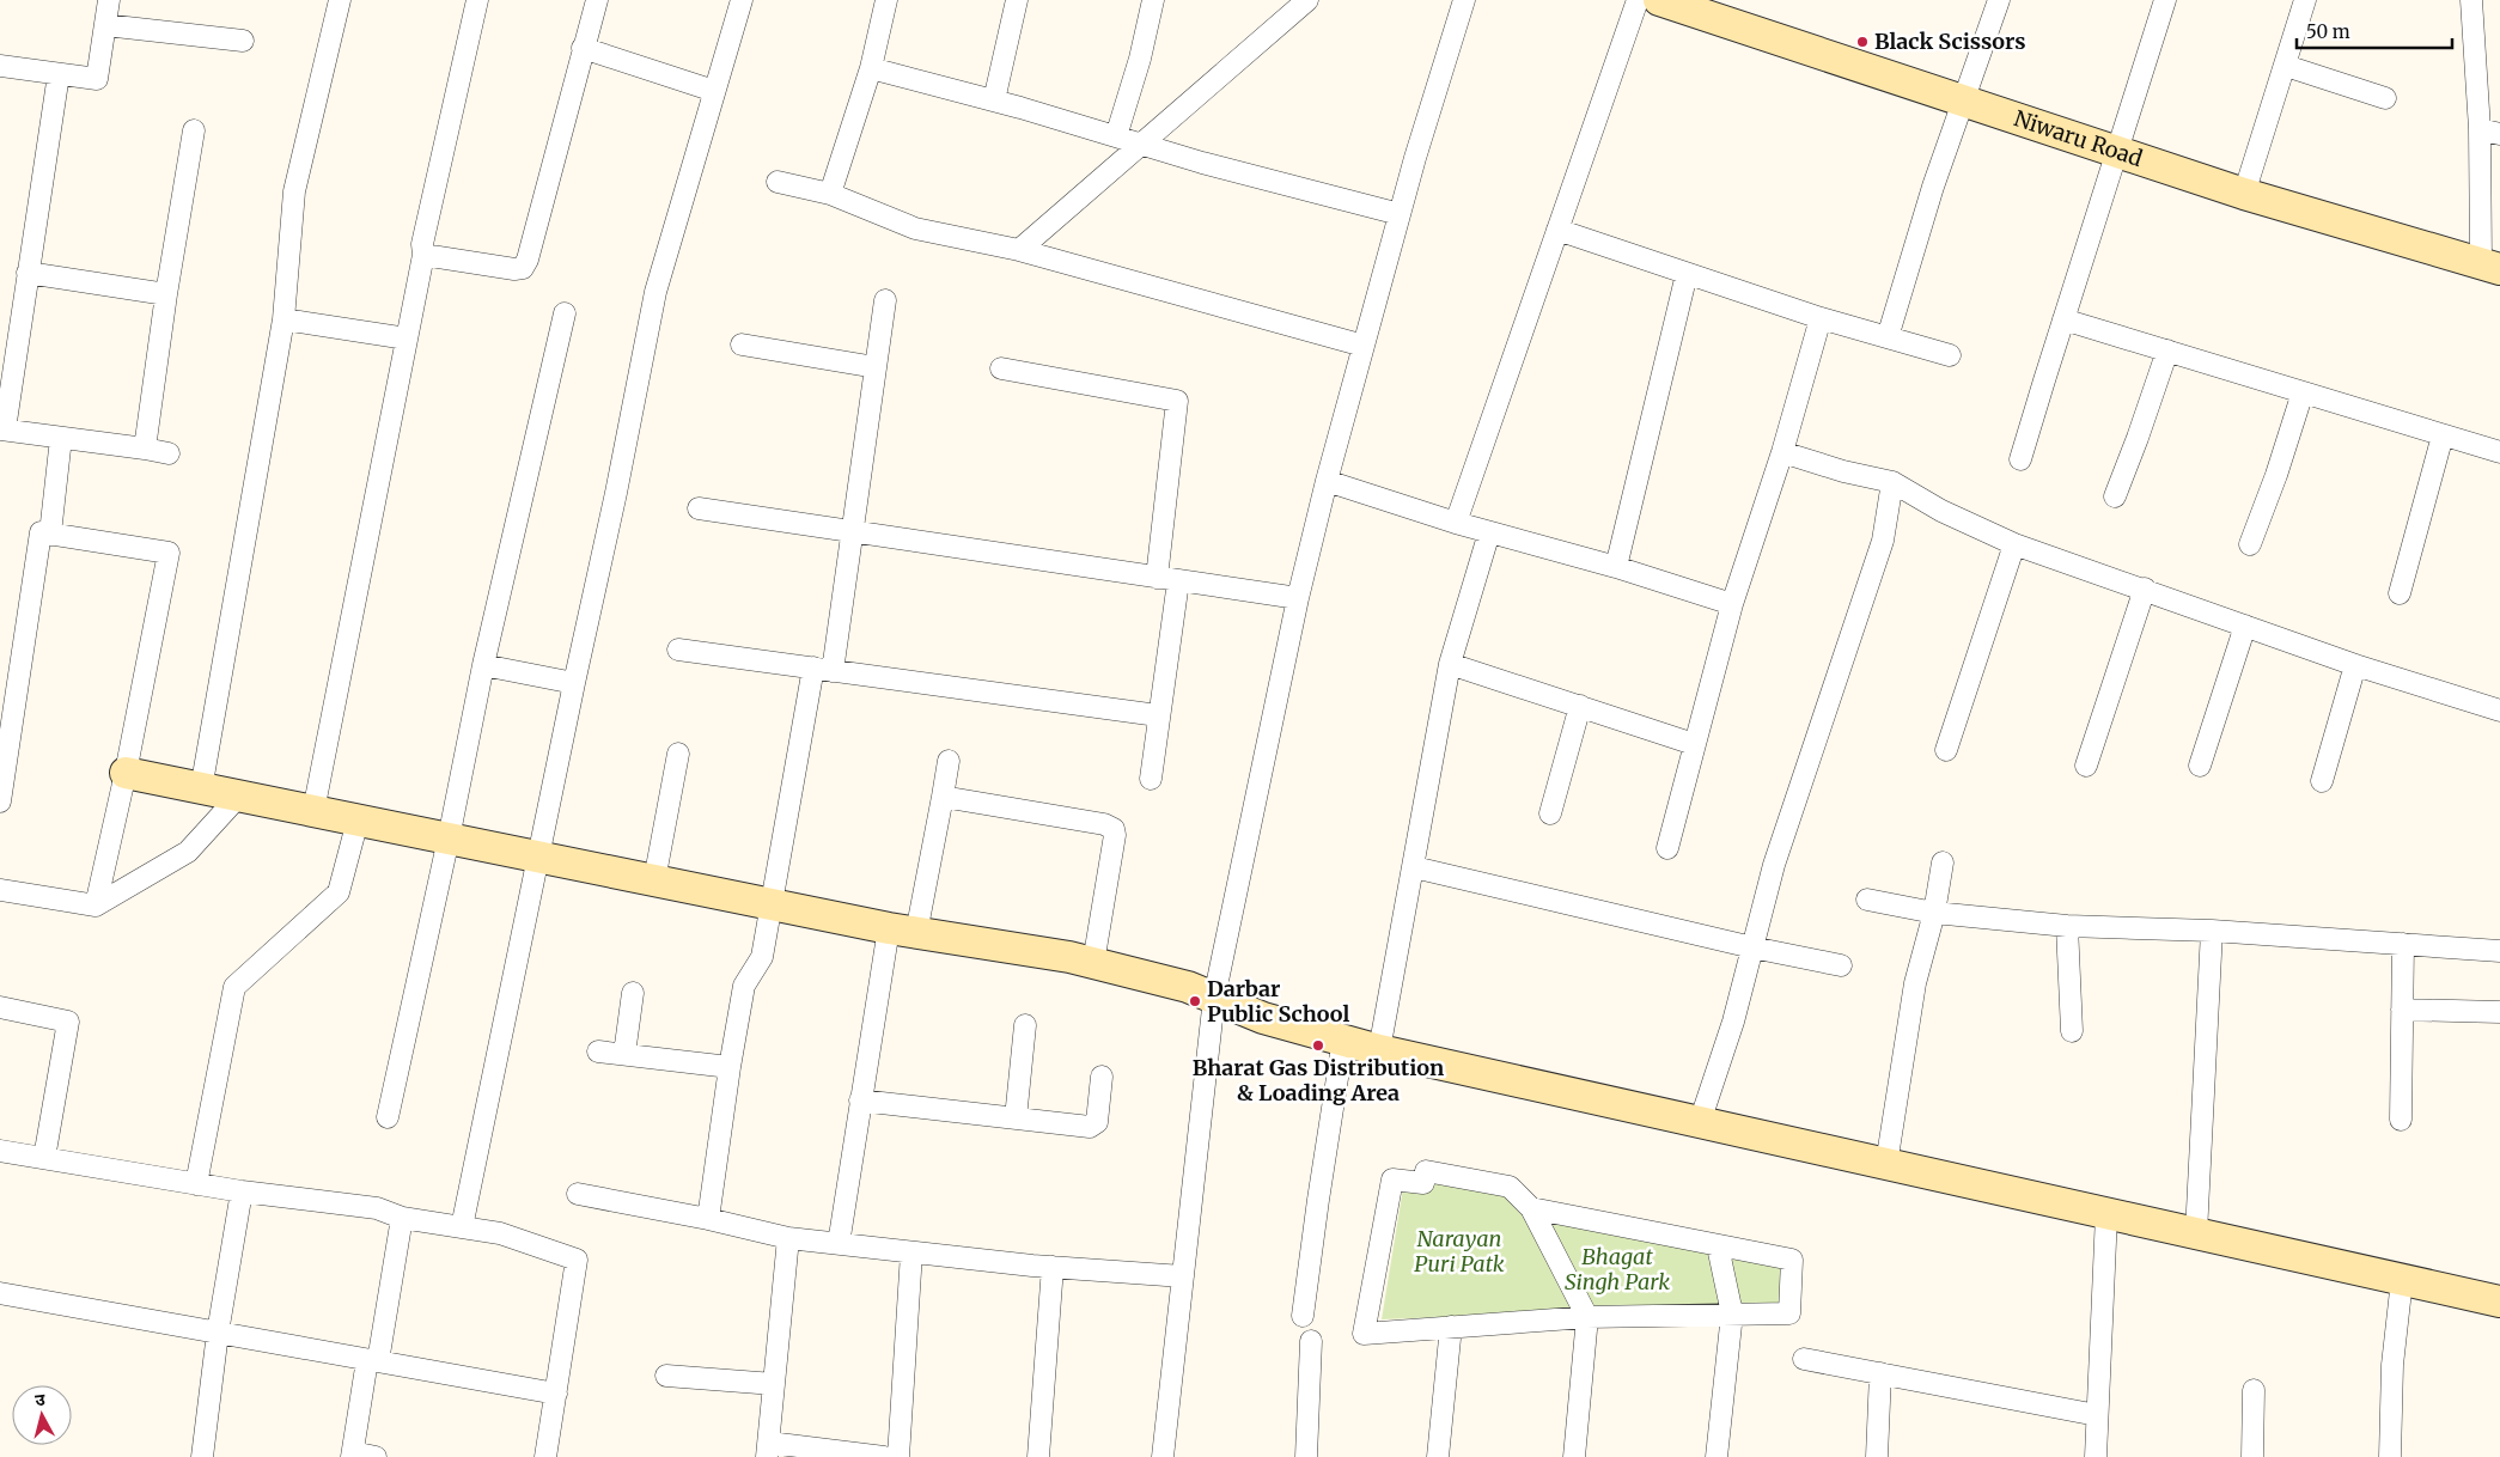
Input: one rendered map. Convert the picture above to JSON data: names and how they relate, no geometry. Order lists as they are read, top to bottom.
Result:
{
  "streets": {
    "street": ["Niwaru Road"]
  },
  "parks": ["Narayan Puri Patk", "Bhagat Singh Park"],
  "places": ["Black Scissors", "Darbar Public School", "Bharat Gas Distribution & Loading Area"],
  "scale_bar": "50 m",
  "north": "top"
}
